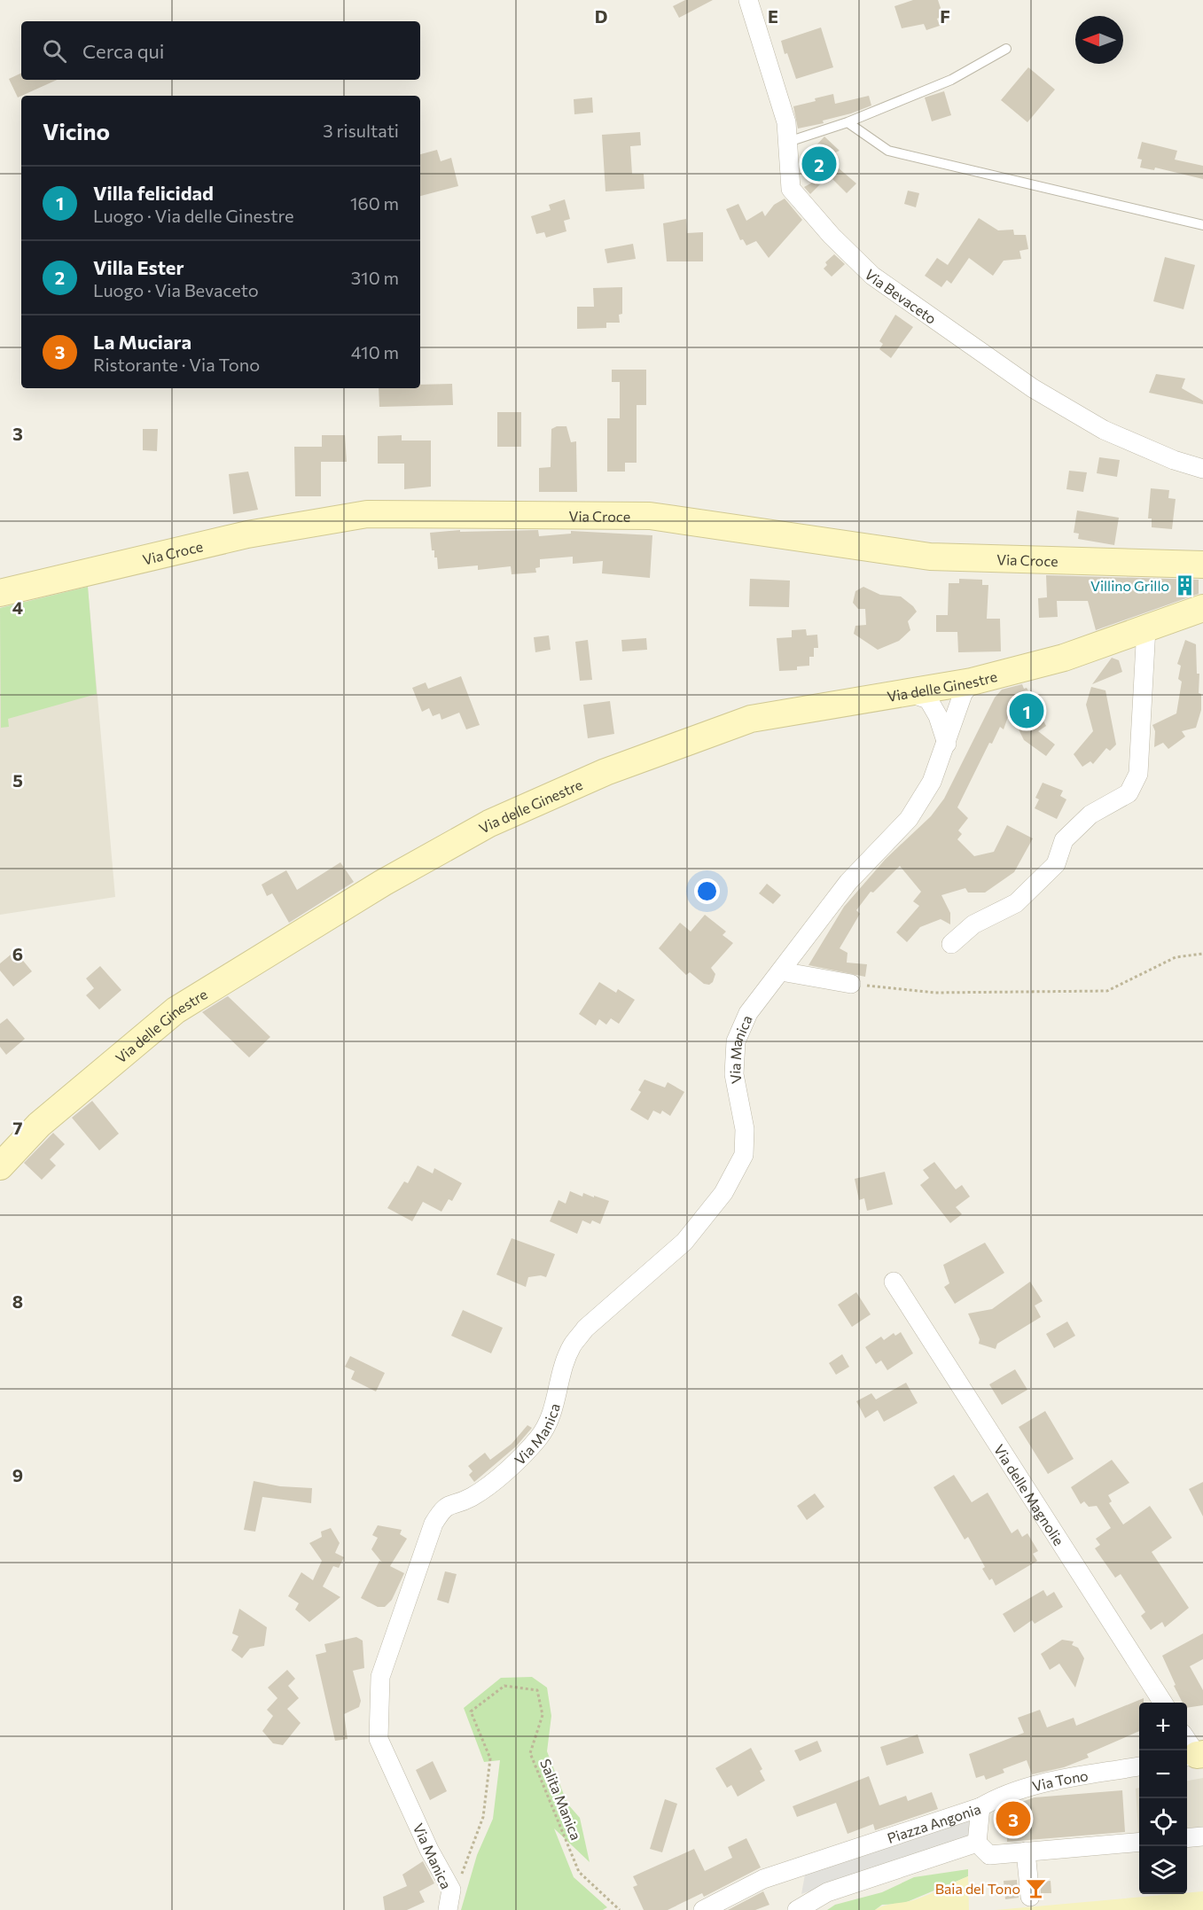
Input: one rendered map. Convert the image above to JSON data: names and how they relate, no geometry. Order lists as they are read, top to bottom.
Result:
{
  "streets": {
    "street": [
      "Via Bevaceto",
      "Via Croce",
      "Via delle Ginestre",
      "Via Manica",
      "Via delle Magnolie",
      "Via Tono",
      "Piazza Angonia"
    ],
    "path": ["Salita Manica"]
  },
  "crossings": [
    ["Via delle Ginestre", "Via Manica"],
    ["Via Manica", "Salita Manica"],
    ["Via Tono", "Piazza Angonia"]
  ],
  "places": {
    "building": ["Villino Grillo"],
    "bar": ["Baia del Tono"]
  },
  "north": "left",
  "page": {
    "search": "Cerca qui",
    "heading": ["Vicino", "3 risultati"],
    "pins": ["2", "1", "3"],
    "list": [
      {
        "mark": "1",
        "name": "Villa felicidad",
        "note": "Luogo · Via delle Ginestre",
        "value": "160 m"
      },
      {
        "mark": "2",
        "name": "Villa Ester",
        "note": "Luogo · Via Bevaceto",
        "value": "310 m"
      },
      {
        "mark": "3",
        "name": "La Muciara",
        "note": "Ristorante · Via Tono",
        "value": "410 m"
      }
    ],
    "map_buttons": ["+", "−"]
  },
  "grid": {
    "columns": ["D", "E", "F"],
    "rows": [
      "3",
      "4",
      "5",
      "6",
      "7",
      "8",
      "9"
    ]
  }
}
